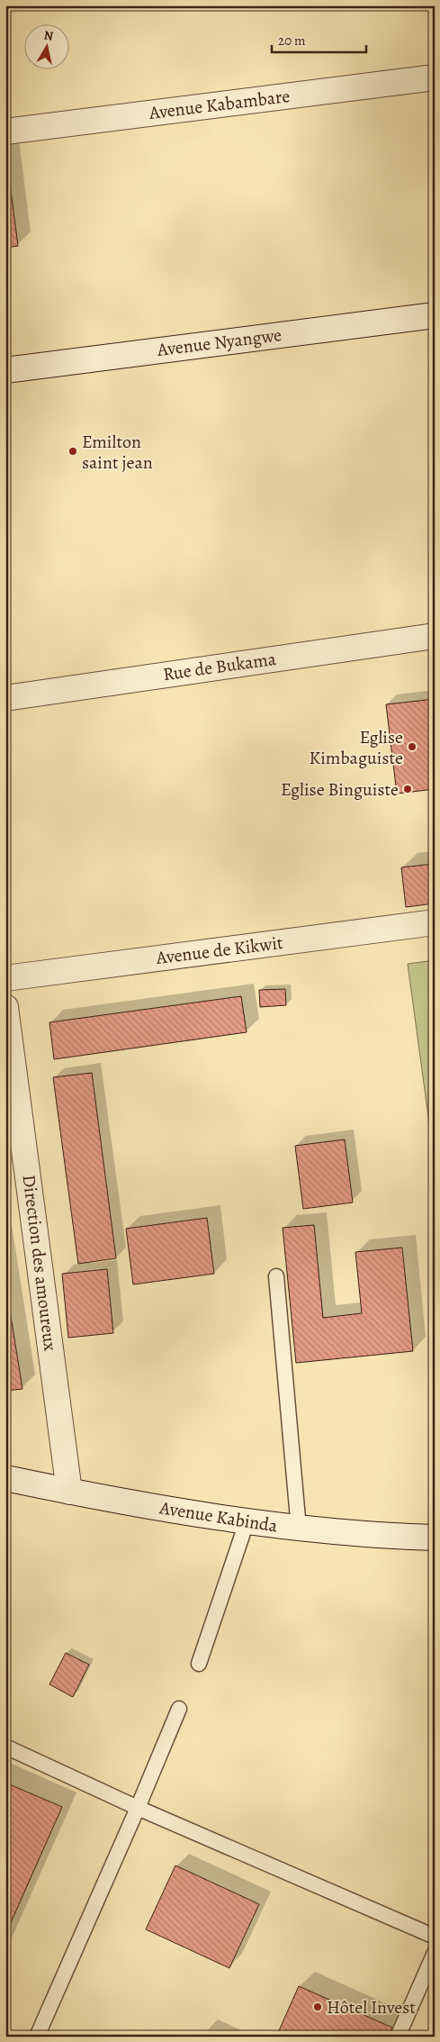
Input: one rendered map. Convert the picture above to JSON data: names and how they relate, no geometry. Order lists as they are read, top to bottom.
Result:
{
  "streets": {
    "street": [
      "Avenue Kabambare",
      "Avenue Nyangwe",
      "Rue de Bukama",
      "Avenue de Kikwit",
      "Direction des amoureux",
      "Avenue Kabinda"
    ]
  },
  "crossings": [
    ["Direction des amoureux", "Avenue Kabinda"]
  ],
  "places": [
    "Emilton saint jean",
    "Eglise Kimbaguiste",
    "Eglise Binguiste",
    "Hôtel Invest"
  ],
  "scale_bar": "20 m",
  "north": "top"
}
